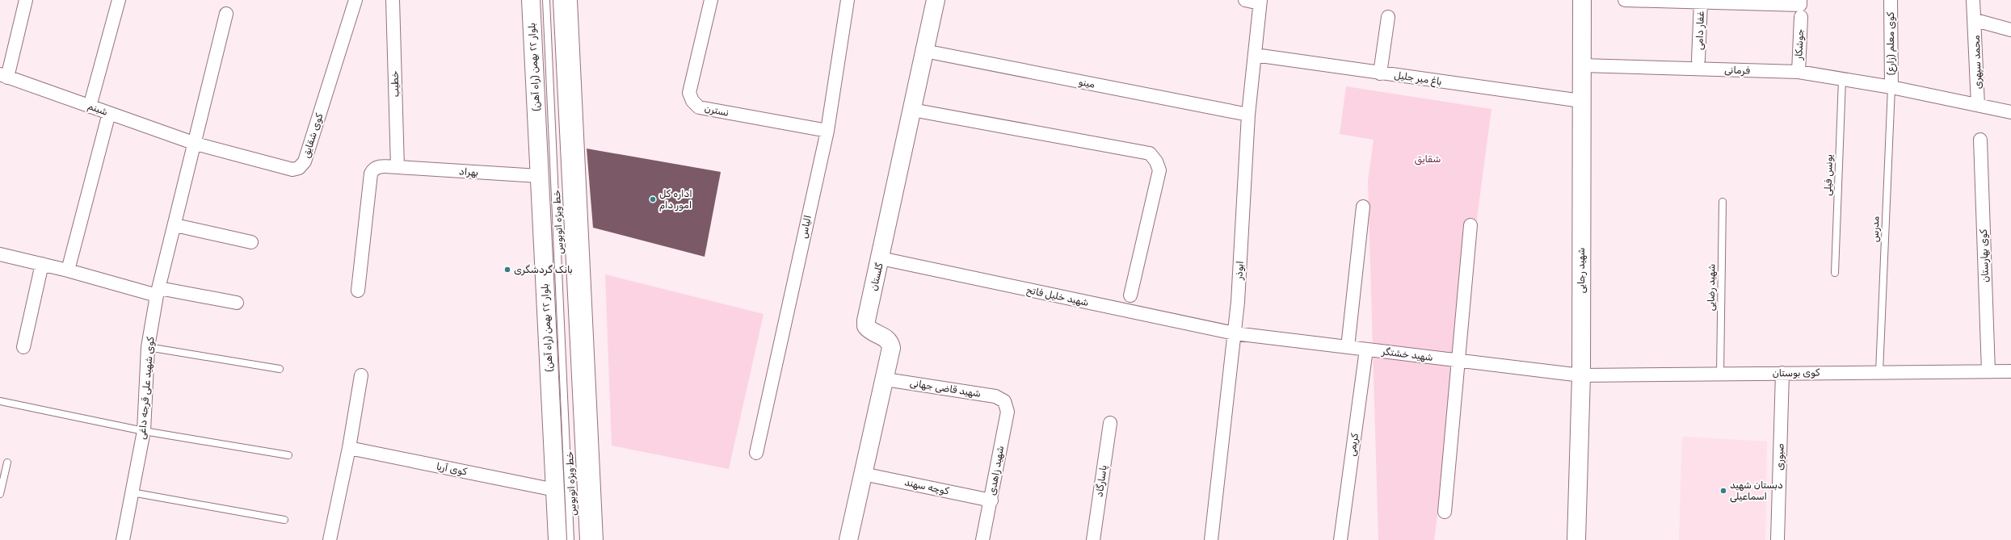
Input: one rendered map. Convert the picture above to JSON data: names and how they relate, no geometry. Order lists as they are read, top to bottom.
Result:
{
  "streets": {
    "main road": ["بلوار ۲۲ بهمن (راه آهن)", "شهید رجایی", "گلستان"],
    "street": [
      "غفار دامی",
      "کوی معلم (زارع)",
      "جوشکار",
      "محمد سپهری",
      "فرمانی",
      "باغ میر جلیل",
      "مینو",
      "خطیب",
      "شبنم",
      "نسترن",
      "کوی شقایق",
      "بهراد",
      "الیاس",
      "کوی بهارستان",
      "ابوذر",
      "شهید خلیل فاتح",
      "شهید خشتگر",
      "کوی بوستان",
      "کوی شهید علی قرجه داغی",
      "شهید قاضی جهانی",
      "کریمی",
      "صبوری",
      "کوی آریا",
      "شهید زاهدی",
      "پاسارگاد",
      "کوچه سهند"
    ],
    "lane": [
      "یونس فیلی",
      "خط ویژه اتوبوس",
      "مدرس",
      "شهید رضایی"
    ]
  },
  "crossings": [
    ["کوی معلم (زارع)", "فرمانی"],
    ["کوی معلم (زارع)", "مدرس"],
    ["جوشکار", "فرمانی"],
    ["محمد سپهری", "فرمانی"],
    ["بلوار ۲۲ بهمن (راه آهن)", "بهراد"],
    ["بلوار ۲۲ بهمن (راه آهن)", "کوی آریا"],
    ["فرمانی", "یونس فیلی"],
    ["فرمانی", "مدرس"],
    ["فرمانی", "شهید رجایی"],
    ["باغ میر جلیل", "ابوذر"],
    ["باغ میر جلیل", "شهید رجایی"],
    ["مینو", "ابوذر"],
    ["مینو", "گلستان"],
    ["خطیب", "بهراد"],
    ["شبنم", "کوی شقایق"],
    ["شبنم", "کوی شهید علی قرجه داغی"],
    ["نسترن", "الیاس"],
    ["کوی شقایق", "کوی شهید علی قرجه داغی"],
    ["مدرس", "کوی بوستان"],
    ["کوی بهارستان", "کوی بوستان"],
    ["ابوذر", "شهید خلیل فاتح"],
    ["ابوذر", "شهید خشتگر"],
    ["شهید رجایی", "شهید خشتگر"],
    ["شهید رجایی", "کوی بوستان"],
    ["گلستان", "شهید خلیل فاتح"],
    ["گلستان", "شهید قاضی جهانی"],
    ["گلستان", "کوچه سهند"],
    ["شهید رضایی", "کوی بوستان"],
    ["شهید خلیل فاتح", "شهید خشتگر"],
    ["شهید خشتگر", "کوی بوستان"],
    ["شهید خشتگر", "کریمی"],
    ["کوی بوستان", "صبوری"],
    ["شهید قاضی جهانی", "شهید زاهدی"],
    ["شهید زاهدی", "کوچه سهند"]
  ],
  "parks": ["شقایق"],
  "places": ["اداره کل امور دام", "بانک گردشگری", "دبستان شهید اسماعیلی"]
}
